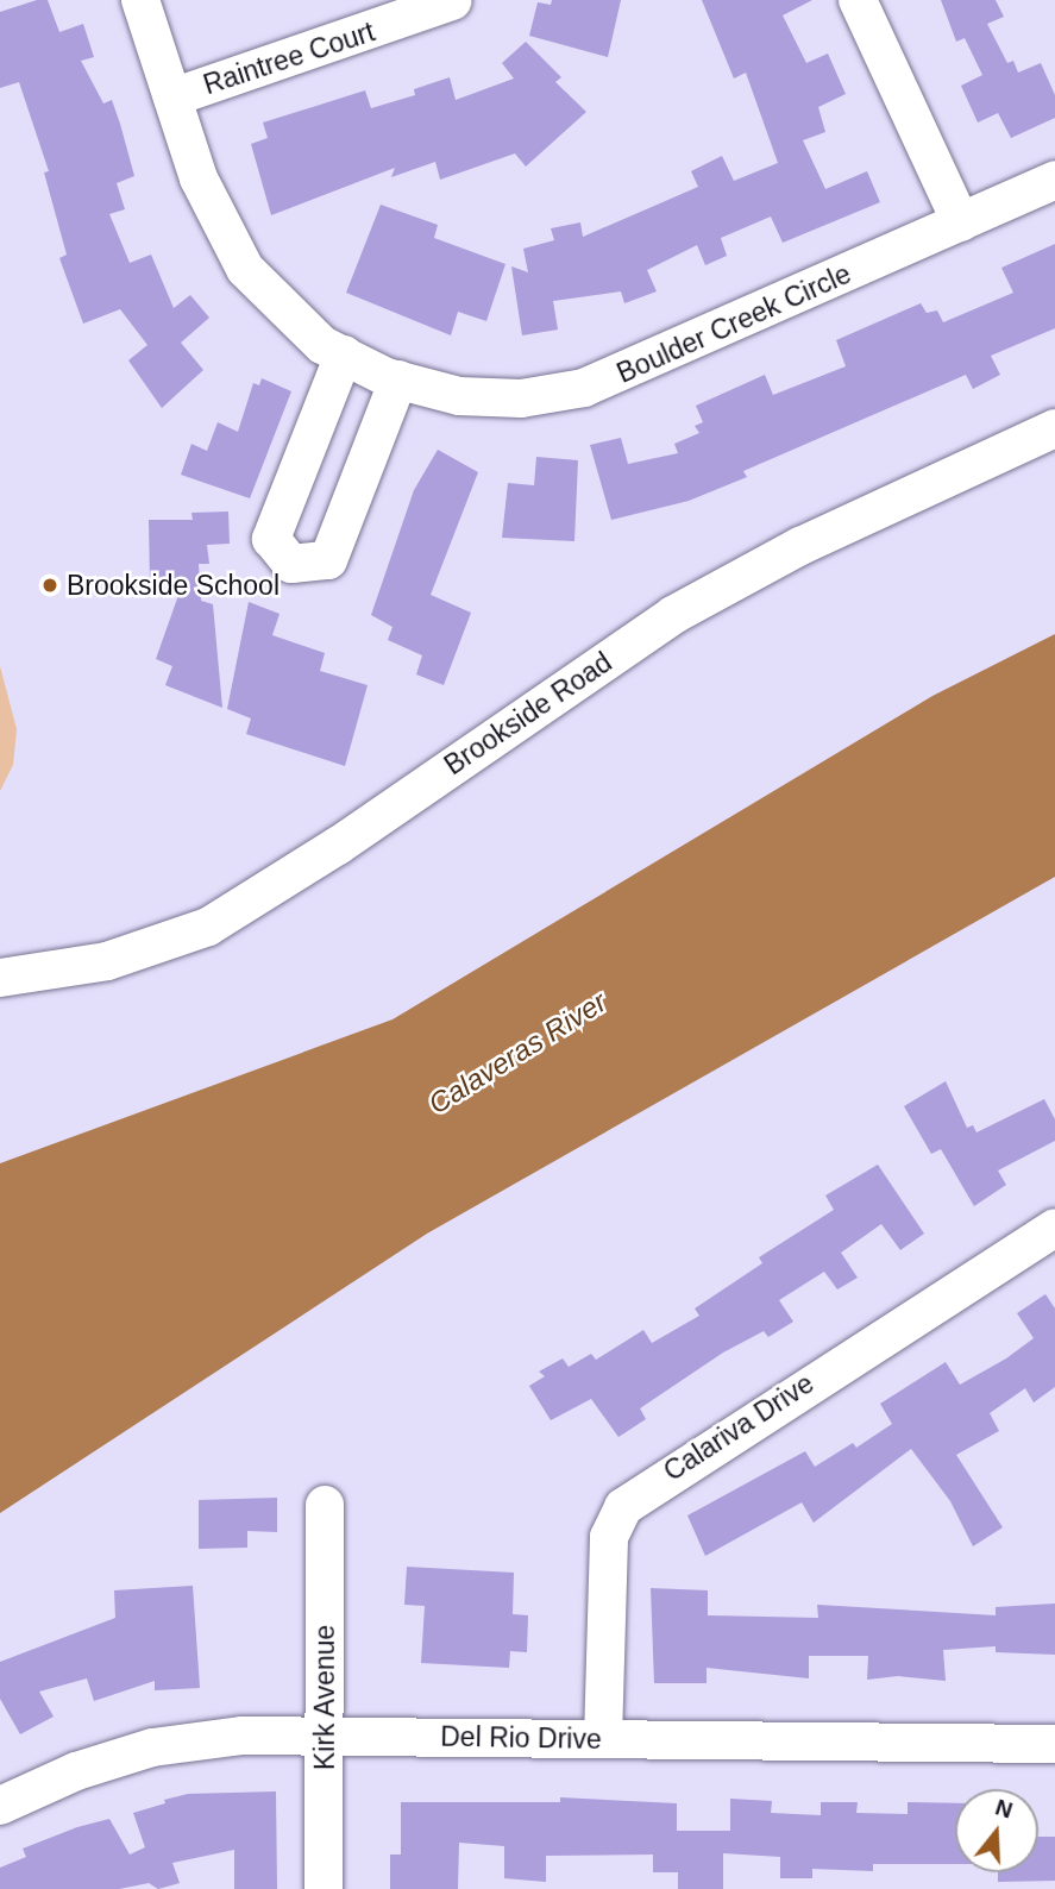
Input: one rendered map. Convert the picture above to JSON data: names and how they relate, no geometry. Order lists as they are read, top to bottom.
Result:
{
  "streets": {
    "street": [
      "Raintree Court",
      "Boulder Creek Circle",
      "Brookside Road",
      "Calariva Drive",
      "Kirk Avenue",
      "Del Rio Drive"
    ]
  },
  "crossings": [
    ["Raintree Court", "Boulder Creek Circle"],
    ["Calariva Drive", "Del Rio Drive"],
    ["Kirk Avenue", "Del Rio Drive"]
  ],
  "water": ["Calaveras River"],
  "places": ["Brookside School"],
  "north": "top"
}
